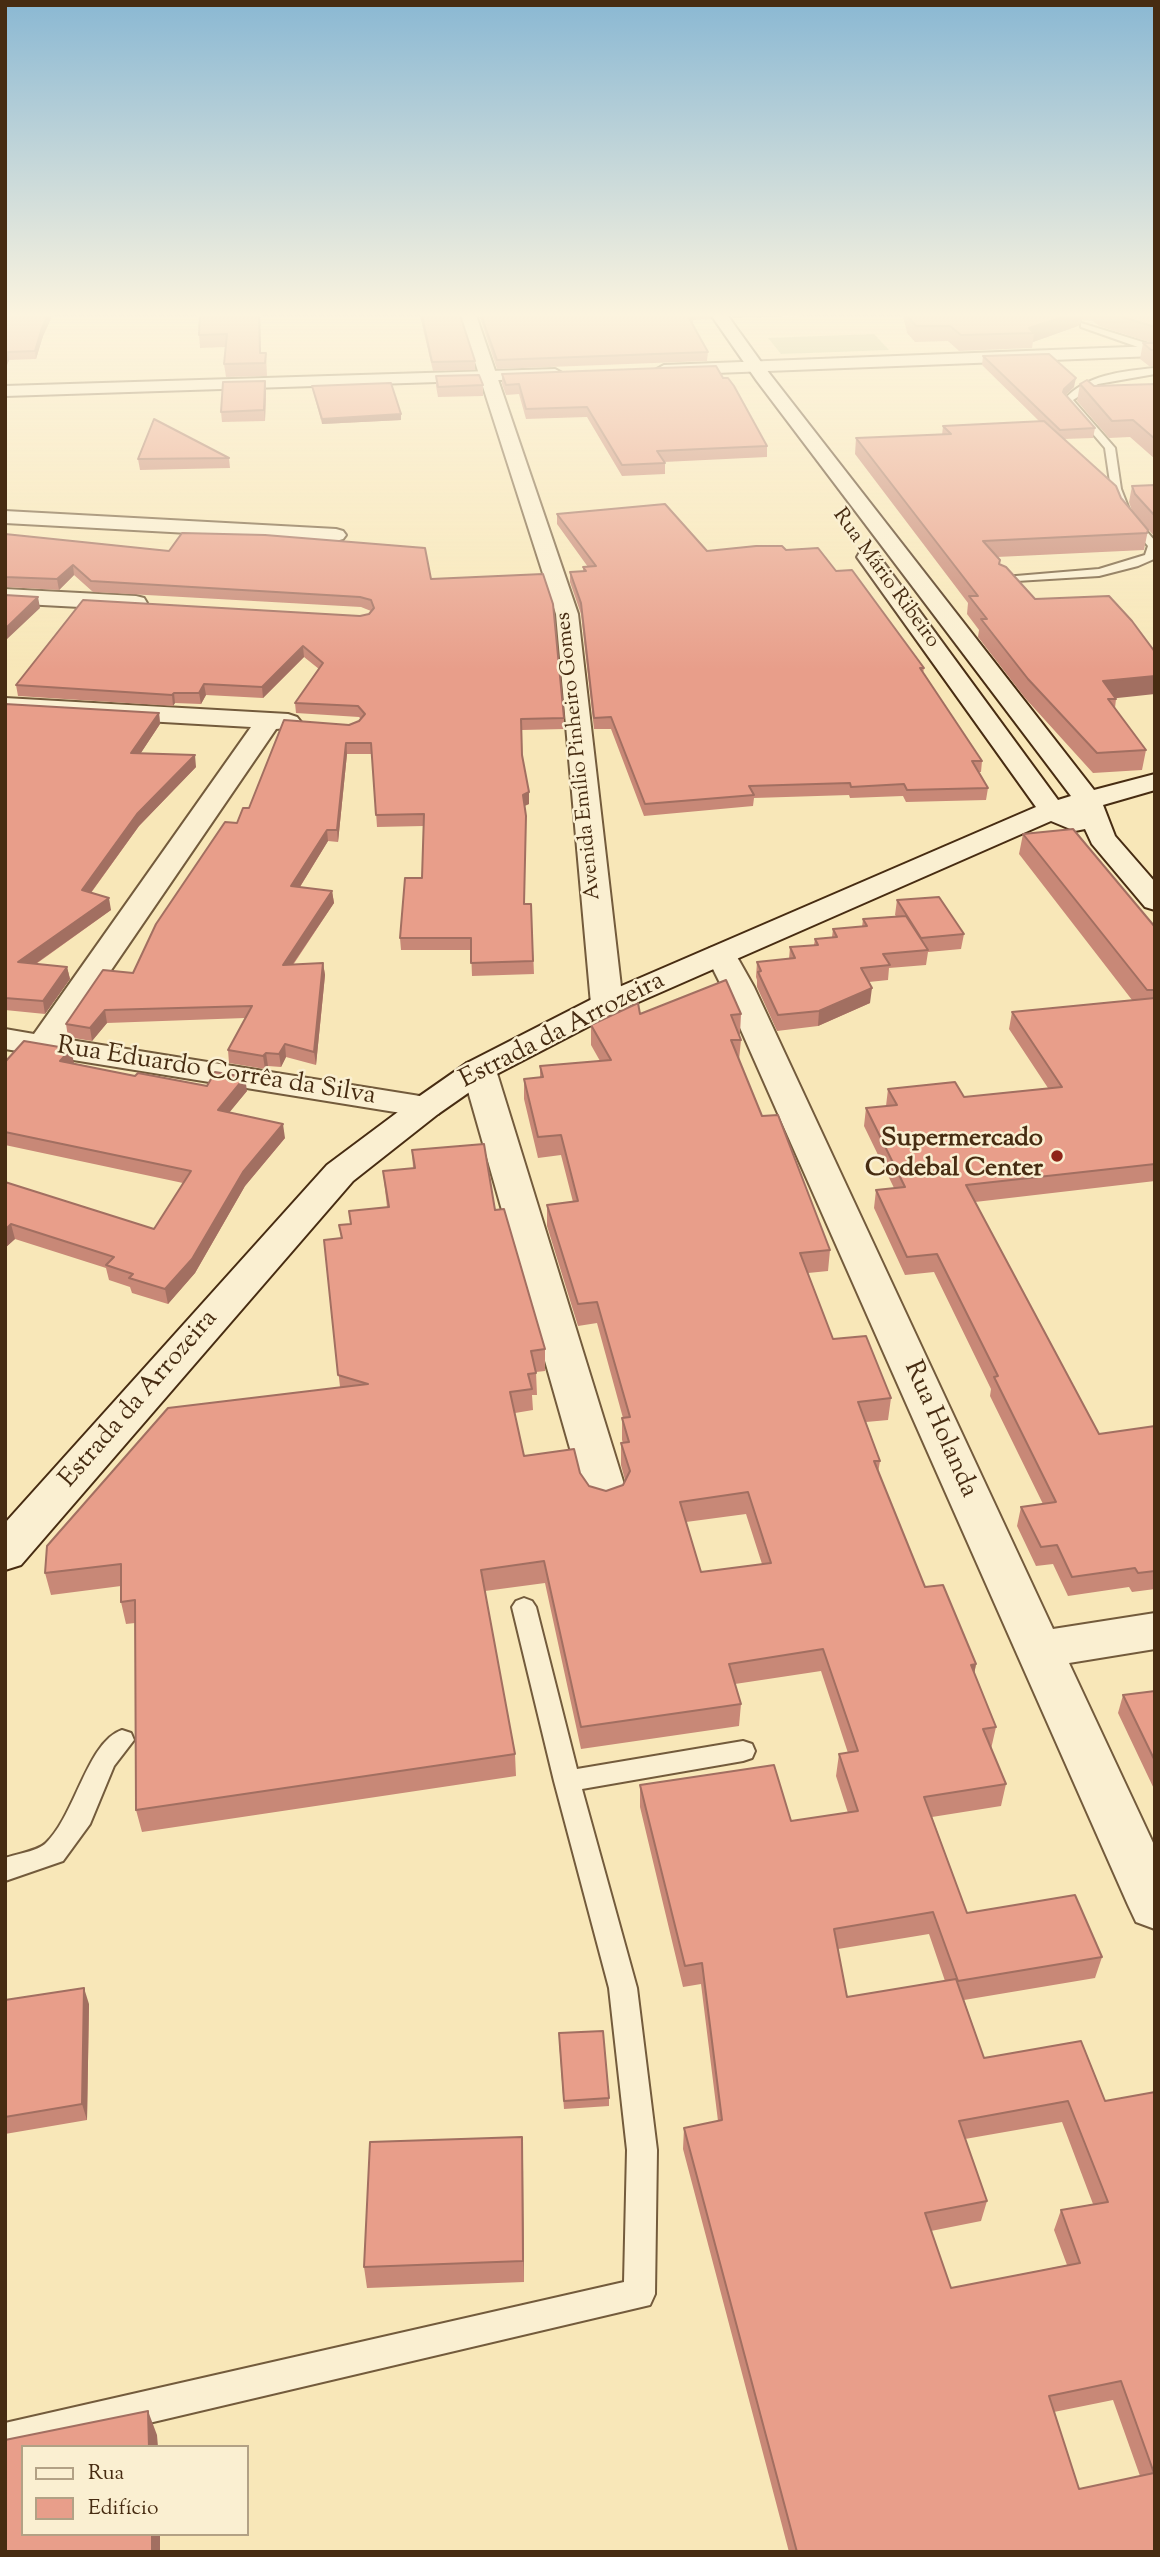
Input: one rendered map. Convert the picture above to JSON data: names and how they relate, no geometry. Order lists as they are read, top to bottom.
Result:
{
  "streets": {
    "street": [
      "Rua Mário Ribeiro",
      "Avenida Emílio Pinheiro Gomes",
      "Estrada da Arrozeira",
      "Rua Eduardo Corrêa da Silva",
      "Rua Holanda"
    ]
  },
  "crossings": [
    ["Rua Mário Ribeiro", "Estrada da Arrozeira"],
    ["Avenida Emílio Pinheiro Gomes", "Estrada da Arrozeira"],
    ["Estrada da Arrozeira", "Rua Eduardo Corrêa da Silva"],
    ["Estrada da Arrozeira", "Rua Holanda"]
  ],
  "places": ["Supermercado Codebal Center"],
  "legend": ["Rua", "Edifício"]
}
